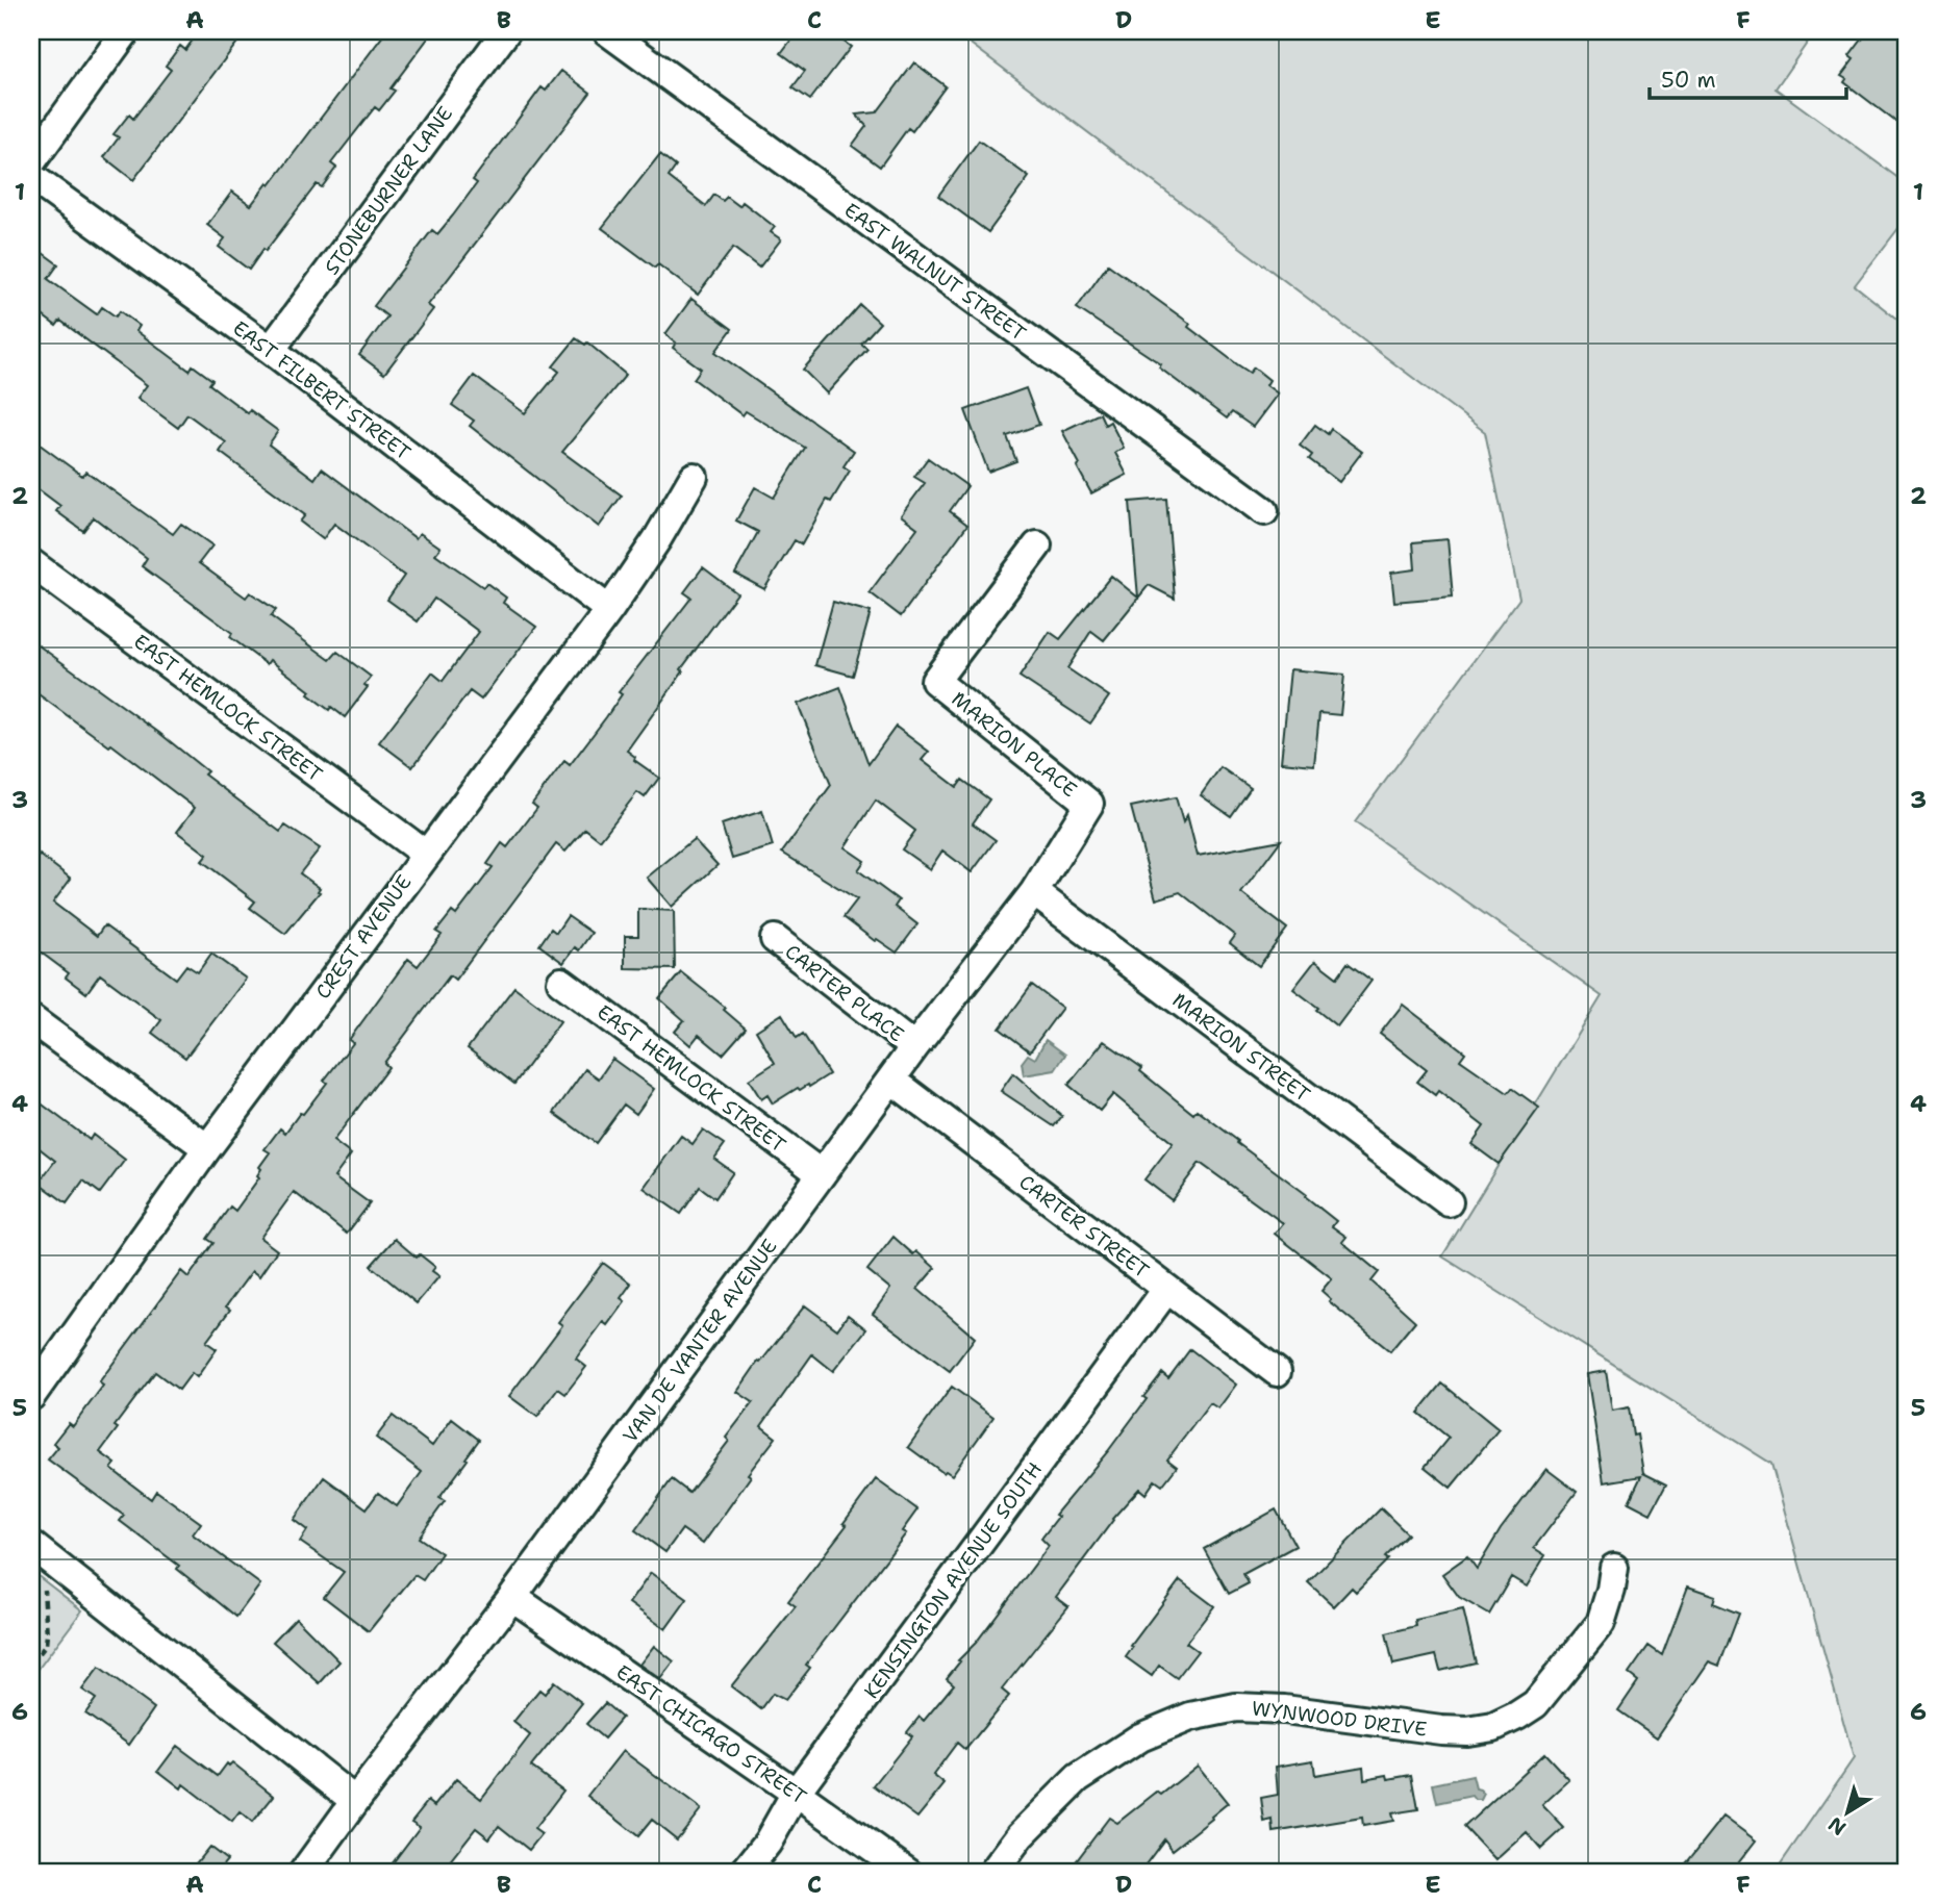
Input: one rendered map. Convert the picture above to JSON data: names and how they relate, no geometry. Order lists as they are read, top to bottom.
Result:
{
  "streets": {
    "street": [
      "STONEBURNER LANE",
      "EAST WALNUT STREET",
      "EAST FILBERT STREET",
      "EAST HEMLOCK STREET",
      "MARION PLACE",
      "CREST AVENUE",
      "CARTER PLACE",
      "MARION STREET",
      "CARTER STREET",
      "VAN DE VANTER AVENUE",
      "KENSINGTON AVENUE SOUTH",
      "WYNWOOD DRIVE",
      "EAST CHICAGO STREET"
    ]
  },
  "crossings": [
    ["STONEBURNER LANE", "EAST FILBERT STREET"],
    ["EAST FILBERT STREET", "CREST AVENUE"],
    ["EAST HEMLOCK STREET", "CREST AVENUE"],
    ["EAST HEMLOCK STREET", "VAN DE VANTER AVENUE"],
    ["MARION PLACE", "VAN DE VANTER AVENUE"],
    ["CARTER PLACE", "VAN DE VANTER AVENUE"],
    ["MARION STREET", "VAN DE VANTER AVENUE"],
    ["CARTER STREET", "VAN DE VANTER AVENUE"],
    ["CARTER STREET", "KENSINGTON AVENUE SOUTH"],
    ["VAN DE VANTER AVENUE", "EAST CHICAGO STREET"],
    ["KENSINGTON AVENUE SOUTH", "EAST CHICAGO STREET"]
  ],
  "scale_bar": "50 m",
  "north": "bottom left",
  "grid": {
    "columns": [
      "A",
      "B",
      "C",
      "D",
      "E",
      "F"
    ],
    "rows": [
      "1",
      "2",
      "3",
      "4",
      "5",
      "6"
    ]
  }
}
